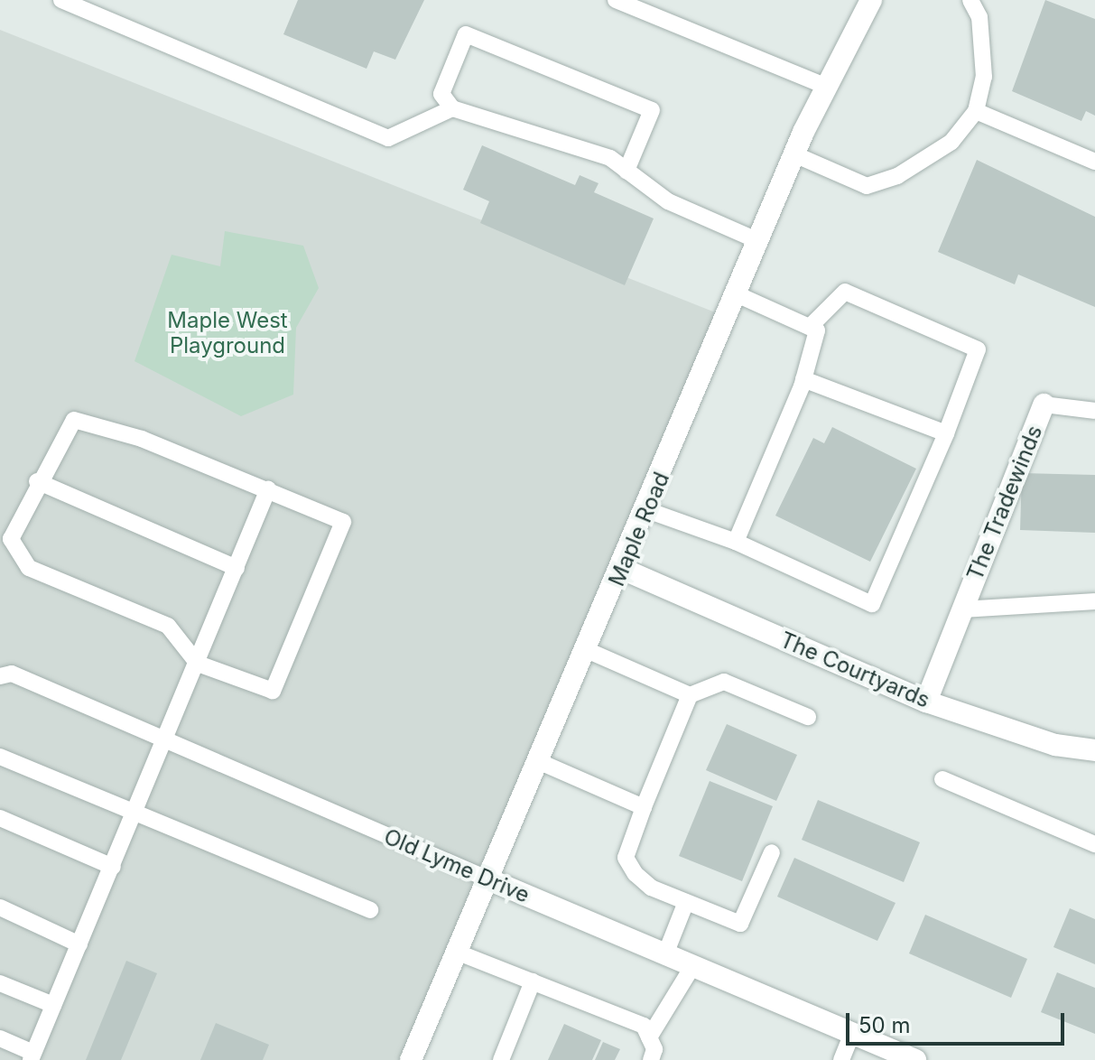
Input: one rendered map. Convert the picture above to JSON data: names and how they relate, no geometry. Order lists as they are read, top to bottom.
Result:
{
  "streets": {
    "street": [
      "The Tradewinds",
      "Maple Road",
      "The Courtyards",
      "Old Lyme Drive"
    ]
  },
  "crossings": [
    ["The Tradewinds", "The Courtyards"],
    ["Maple Road", "The Courtyards"],
    ["Maple Road", "Old Lyme Drive"]
  ],
  "parks": ["Maple West Playground"],
  "scale_bar": "50 m"
}
